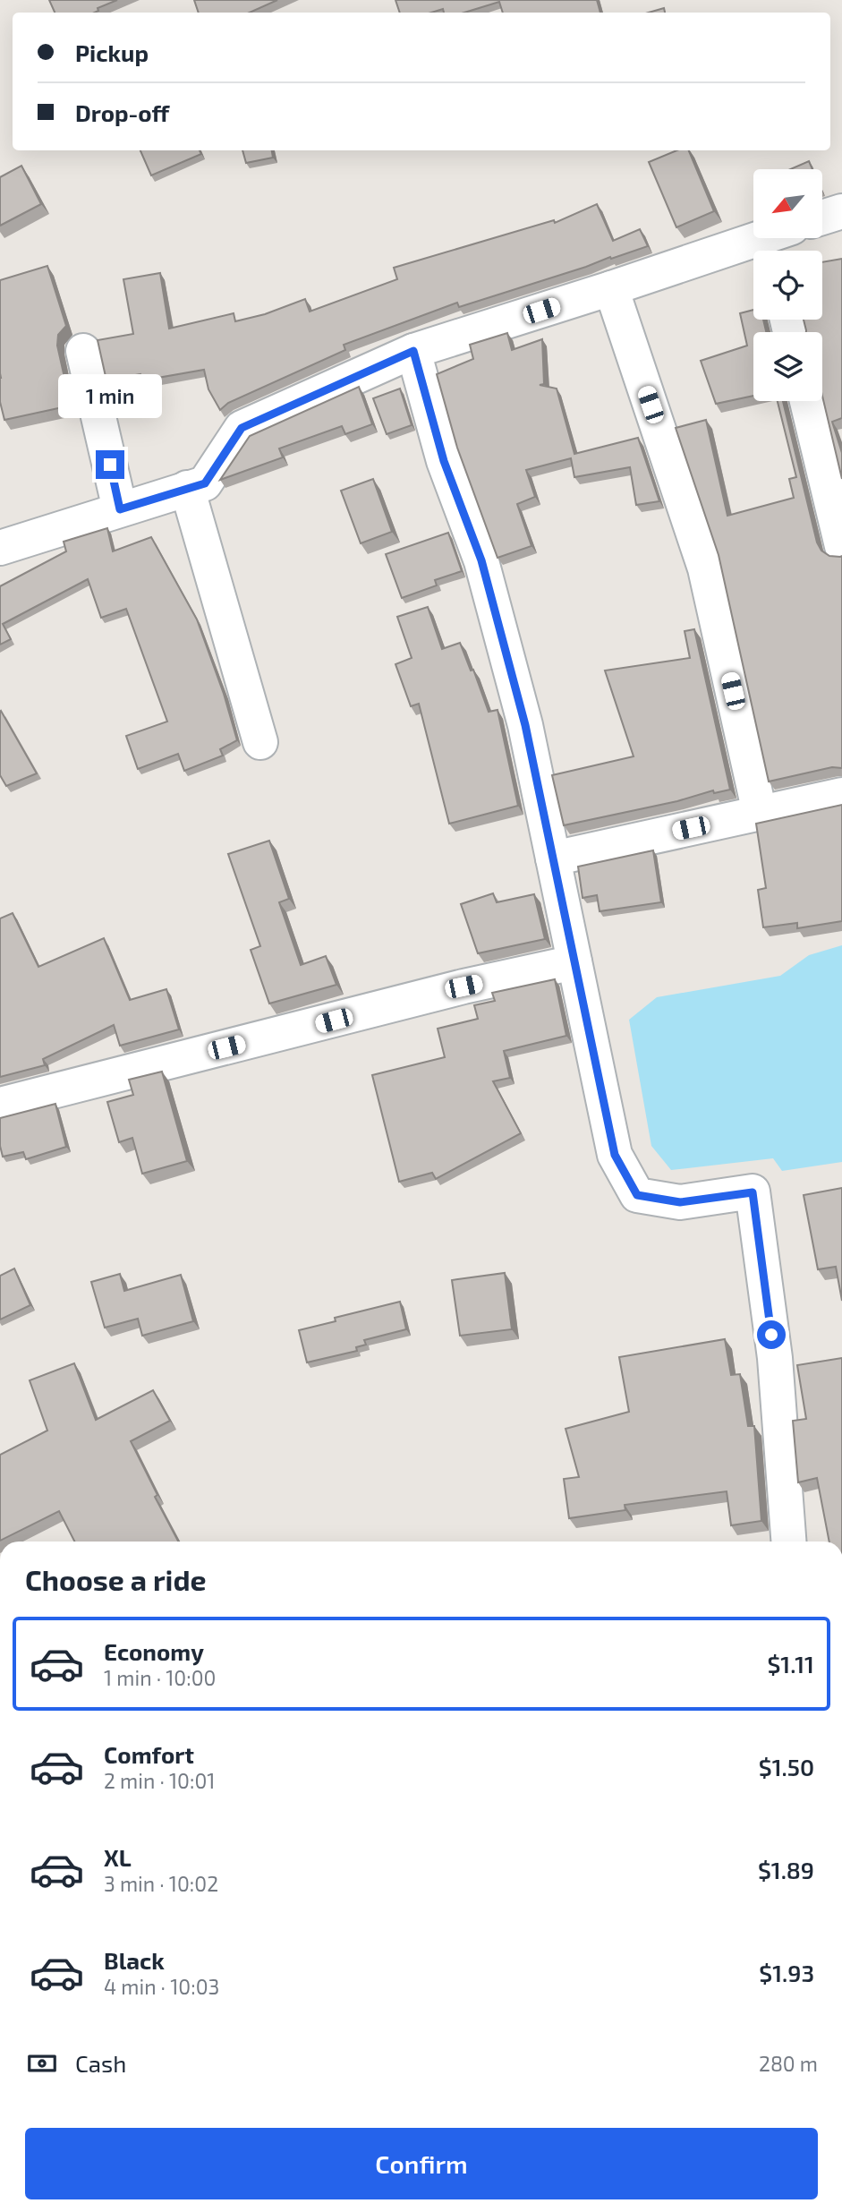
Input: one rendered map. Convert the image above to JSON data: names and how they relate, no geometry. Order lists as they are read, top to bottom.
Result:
{
  "north": "bottom left",
  "page": {
    "banner": ["Pickup", "Drop-off"],
    "bubble": "1 min",
    "heading": "Choose a ride",
    "list": [
      {
        "name": "Economy",
        "note": "1 min · 10:00",
        "value": "$1.11"
      },
      {
        "name": "Comfort",
        "note": "2 min · 10:01",
        "value": "$1.50"
      },
      {
        "name": "XL",
        "note": "3 min · 10:02",
        "value": "$1.89"
      },
      {
        "name": "Black",
        "note": "4 min · 10:03",
        "value": "$1.93"
      }
    ],
    "pay": ["Cash", "280 m"],
    "buttons": "Confirm"
  }
}
